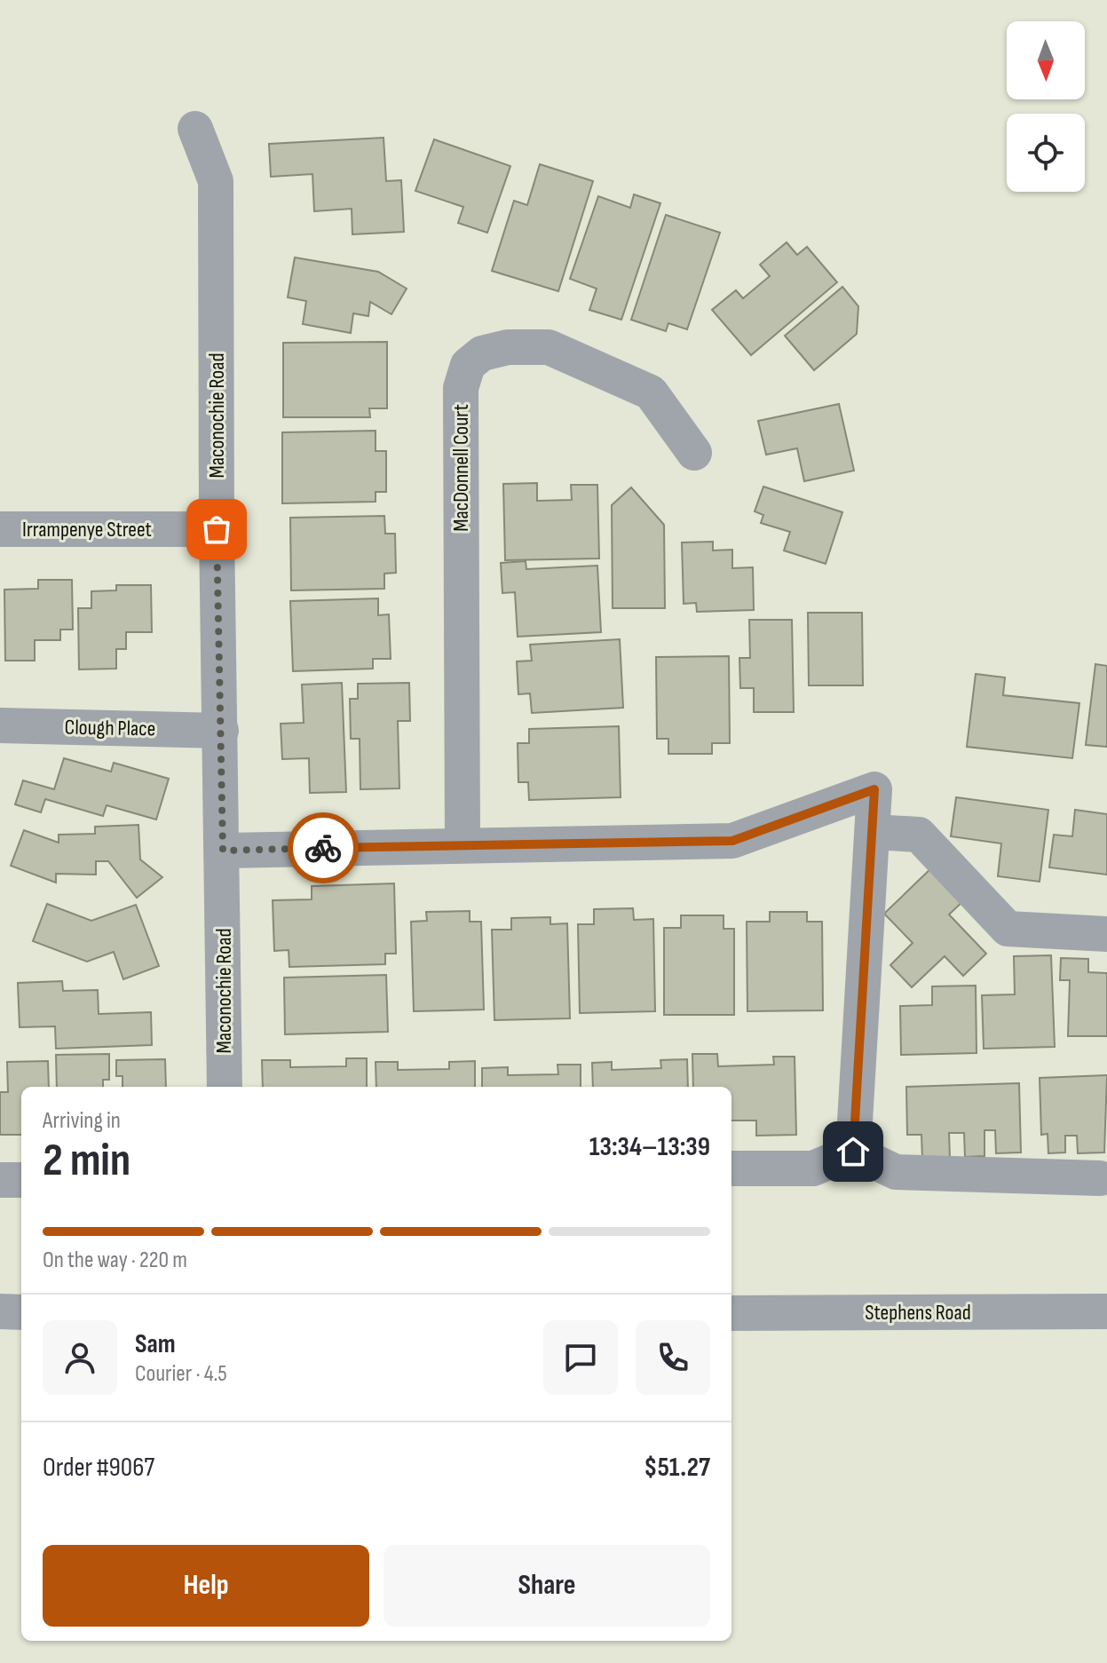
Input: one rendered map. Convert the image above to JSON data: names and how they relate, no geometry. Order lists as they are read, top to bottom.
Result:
{
  "streets": {
    "street": [
      "Maconochie Road",
      "MacDonnell Court",
      "Irrampenye Street",
      "Clough Place",
      "Stephens Road"
    ]
  },
  "crossings": [
    ["Maconochie Road", "Irrampenye Street"],
    ["Maconochie Road", "Clough Place"]
  ],
  "north": "bottom",
  "page": {
    "heading": ["2 min", "Arriving in", "13:34–13:39"],
    "panel": [
      "Sam",
      "Courier · 4.5",
      "Order #9067",
      "$51.27"
    ],
    "bar": "On the way · 220 m",
    "buttons": ["Help", "Share"]
  }
}
